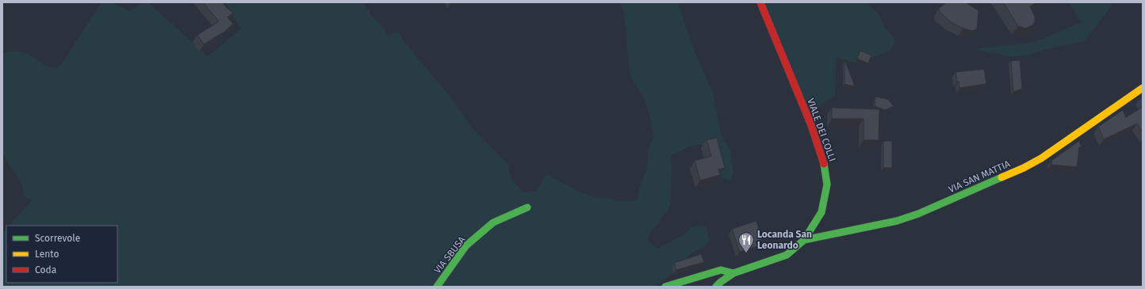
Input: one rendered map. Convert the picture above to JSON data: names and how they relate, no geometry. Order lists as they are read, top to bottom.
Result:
{
  "streets": {
    "street": ["VIALE DEI COLLI", "VIA SAN MATTIA", "VIA SBUSA"]
  },
  "crossings": [
    ["VIALE DEI COLLI", "VIA SAN MATTIA"]
  ],
  "places": {
    "restaurant": ["Locanda San Leonardo"]
  },
  "legend": ["Scorrevole", "Lento", "Coda"]
}
